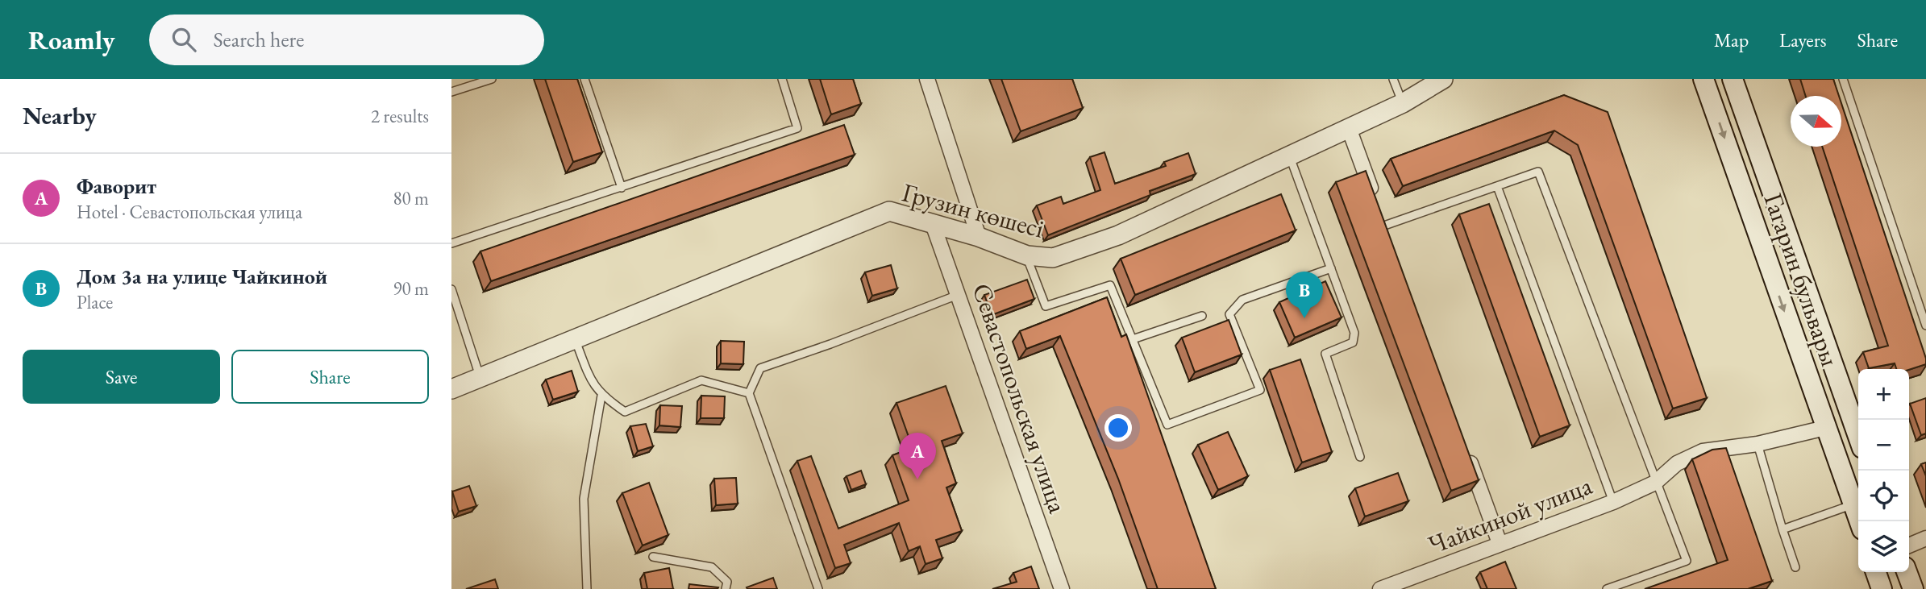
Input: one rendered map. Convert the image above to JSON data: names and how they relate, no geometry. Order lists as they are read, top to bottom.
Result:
{
  "streets": {
    "main road": ["Гагарин бульвары"],
    "street": ["Грузин көшесі", "Севастопольская улица", "Чайкиной улица"]
  },
  "crossings": [
    ["Грузин көшесі", "Севастопольская улица"],
    ["Гагарин бульвары", "Чайкиной улица"]
  ],
  "north": "right",
  "page": {
    "header": "Roamly",
    "search": "Search here",
    "nav": ["Map", "Layers", "Share"],
    "heading": ["Nearby", "2 results"],
    "list": [
      {
        "mark": "A",
        "name": "Фаворит",
        "note": "Hotel · Севастопольская улица",
        "value": "80 m"
      },
      {
        "mark": "B",
        "name": "Дом 3а на улице Чайкиной",
        "note": "Place",
        "value": "90 m"
      }
    ],
    "pins": ["B", "A"],
    "buttons": ["Save", "Share"],
    "map_buttons": ["+", "−"]
  }
}
